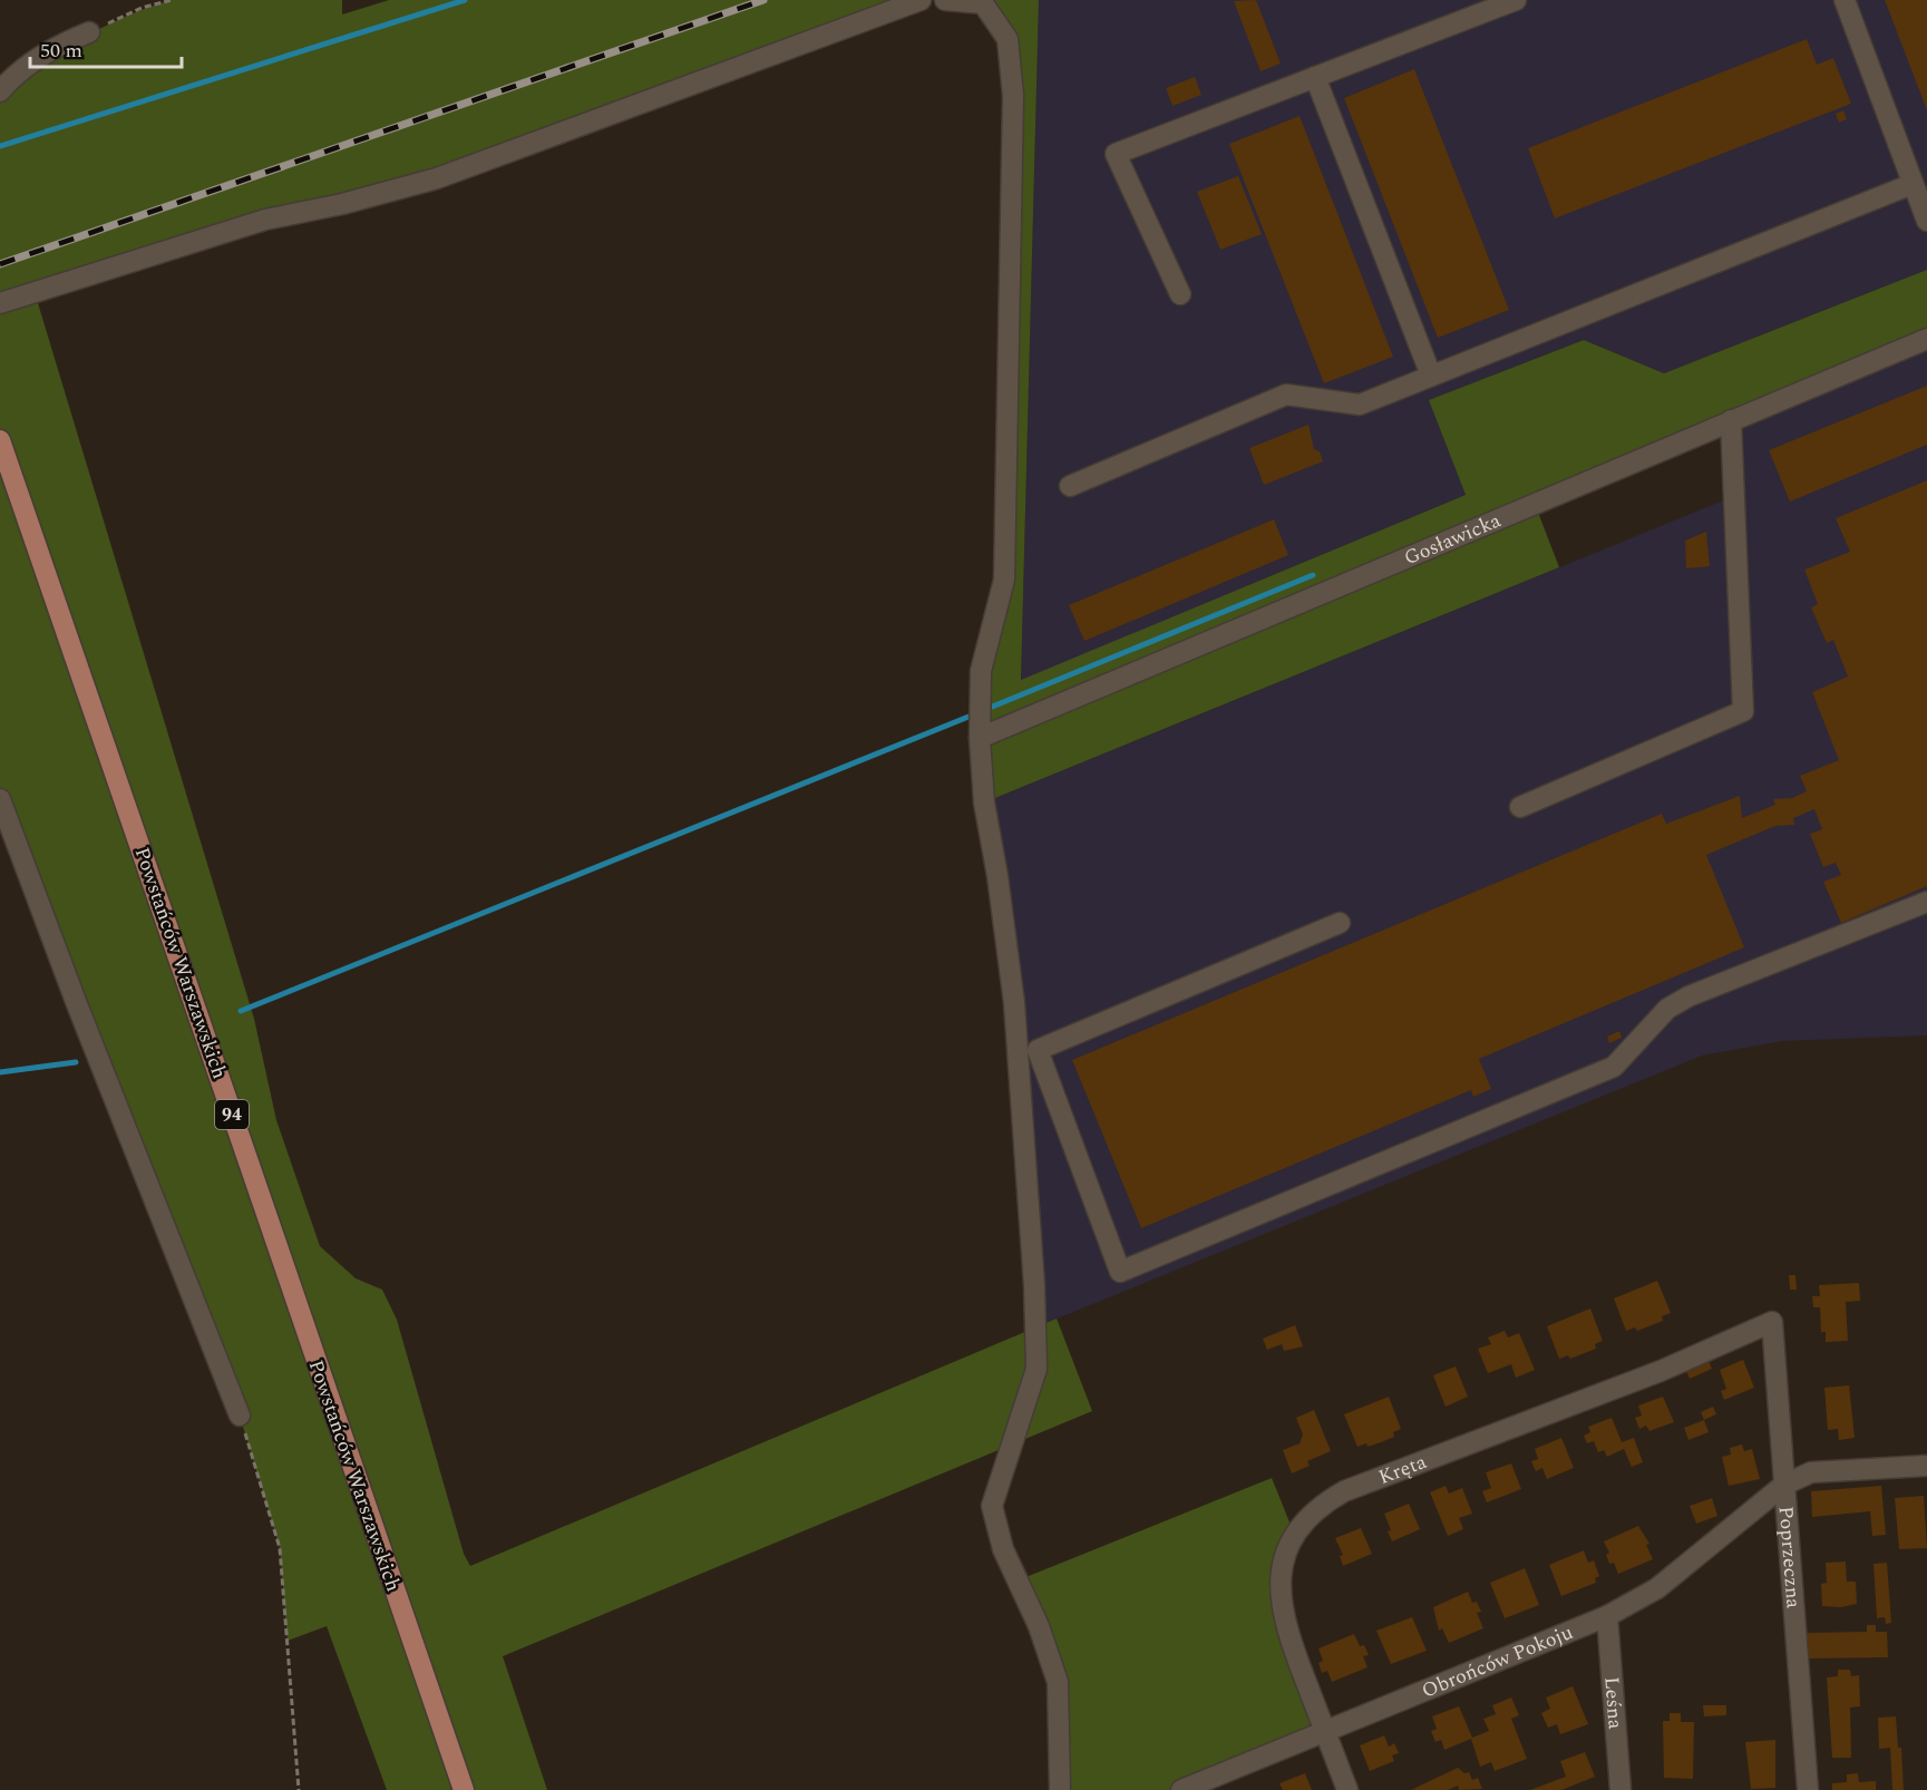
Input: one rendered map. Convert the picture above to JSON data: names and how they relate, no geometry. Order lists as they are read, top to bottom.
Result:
{
  "streets": {
    "main road": ["Powstańców Warszawskich", "94"],
    "street": [
      "Gosławicka",
      "Kręta",
      "Poprzeczna",
      "Obrońców Pokoju",
      "Leśna"
    ]
  },
  "crossings": [
    ["Kręta", "Poprzeczna"],
    ["Kręta", "Obrońców Pokoju"],
    ["Poprzeczna", "Obrońców Pokoju"],
    ["Obrońców Pokoju", "Leśna"]
  ],
  "scale_bar": "50 m"
}
